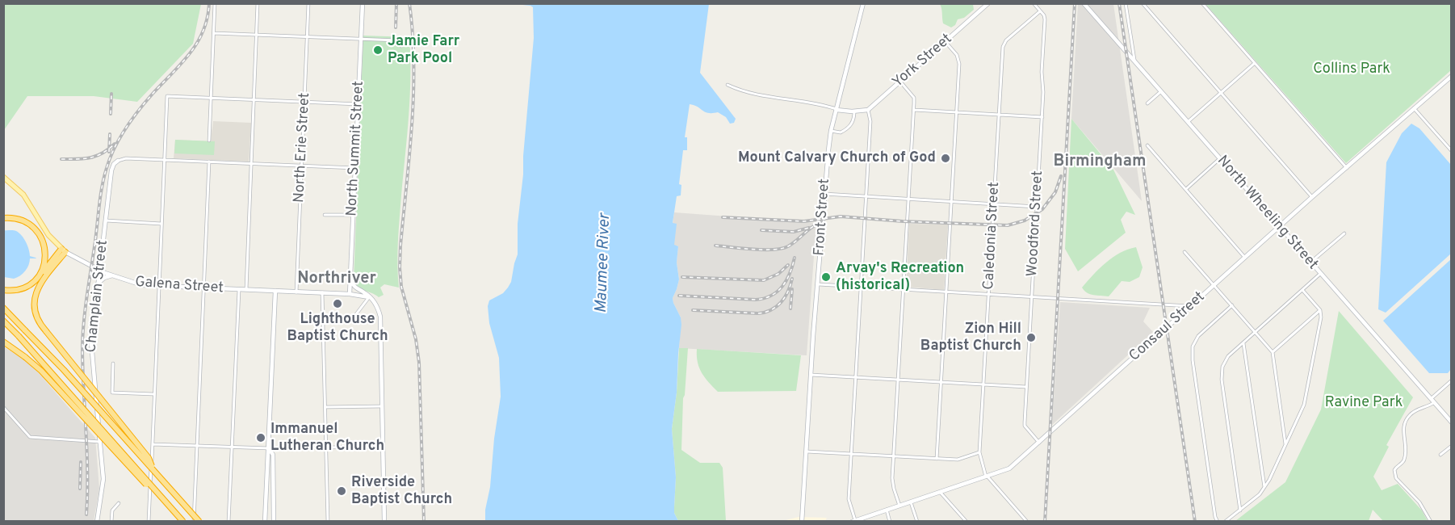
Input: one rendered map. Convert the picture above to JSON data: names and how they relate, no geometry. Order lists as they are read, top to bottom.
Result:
{
  "streets": {
    "main road": ["Galena Street"],
    "street": [
      "York Street",
      "North Erie Street",
      "North Summit Street",
      "North Wheeling Street",
      "Front Street",
      "Woodford Street",
      "Caledonia Street",
      "Champlain Street",
      "Consaul Street"
    ]
  },
  "crossings": [
    ["North Erie Street", "Galena Street"],
    ["North Summit Street", "Galena Street"],
    ["North Wheeling Street", "Consaul Street"],
    ["Woodford Street", "Caledonia Street"],
    ["Woodford Street", "Consaul Street"],
    ["Caledonia Street", "Consaul Street"],
    ["Galena Street", "Champlain Street"]
  ],
  "districts": ["Birmingham", "Northriver"],
  "water": ["Maumee River"],
  "parks": ["Collins Park", "Ravine Park"],
  "places": [
    "Jamie Farr Park Pool",
    "Mount Calvary Church of God",
    "Arvay's Recreation (historical)",
    "Lighthouse Baptist Church",
    "Zion Hill Baptist Church",
    "Immanuel Lutheran Church",
    "Riverside Baptist Church"
  ]
}
